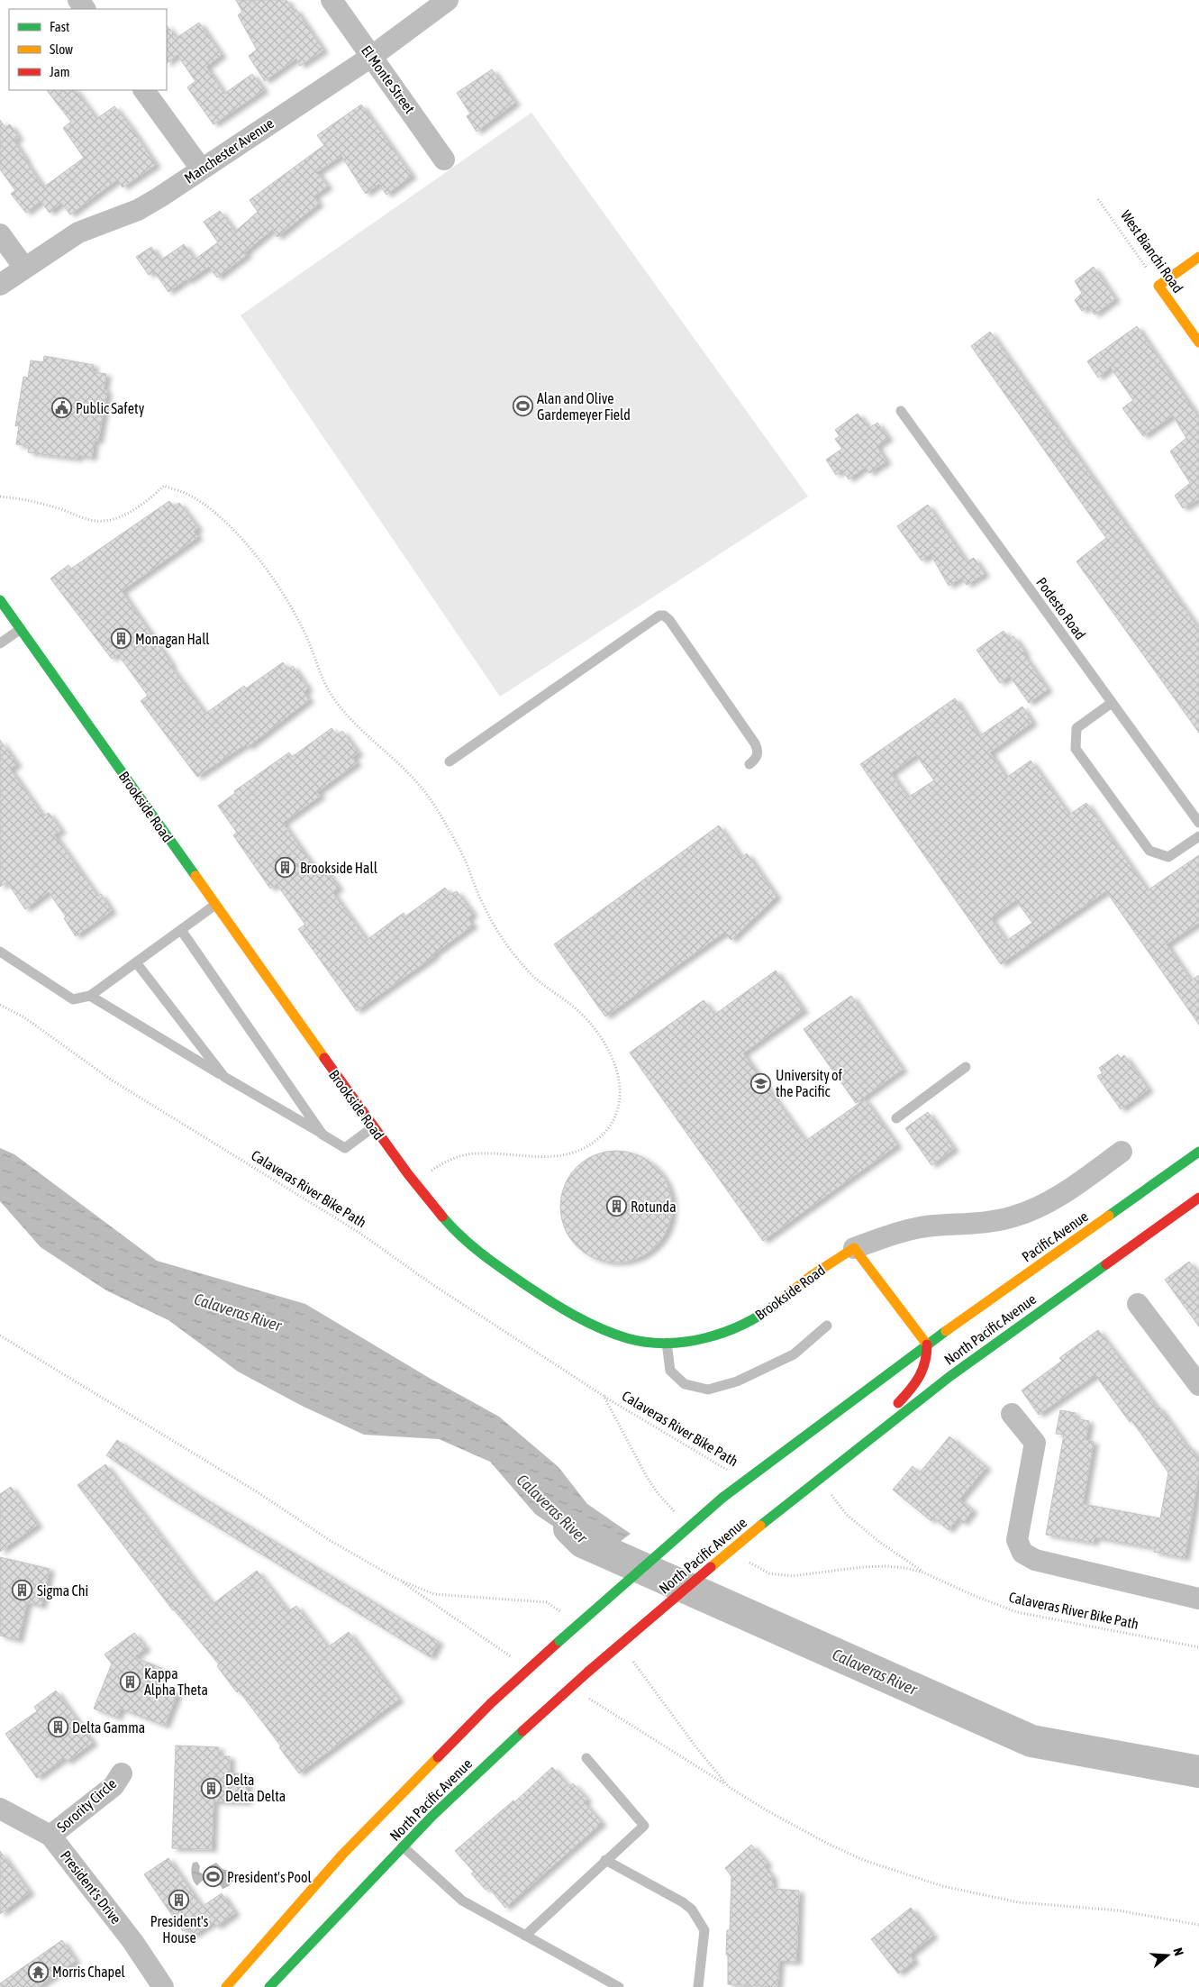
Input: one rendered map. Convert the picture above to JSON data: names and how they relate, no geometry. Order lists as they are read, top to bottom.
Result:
{
  "streets": {
    "street": [
      "El Monte Street",
      "Manchester Avenue",
      "West Bianchi Road",
      "Brookside Road",
      "Pacific Avenue",
      "North Pacific Avenue",
      "Sorority Circle",
      "President's Drive"
    ],
    "lane": ["Podesto Road"],
    "path": ["Calaveras River Bike Path"]
  },
  "crossings": [
    ["El Monte Street", "Manchester Avenue"],
    ["Calaveras River Bike Path", "North Pacific Avenue"],
    ["Pacific Avenue", "North Pacific Avenue"],
    ["Sorority Circle", "President's Drive"]
  ],
  "water": ["Calaveras River"],
  "places": {
    "sports": ["Alan and Olive Gardemeyer Field", "President's Pool"],
    "public building": ["Public Safety"],
    "building": [
      "Monagan Hall",
      "Brookside Hall",
      "Rotunda",
      "Sigma Chi",
      "Kappa Alpha Theta",
      "Delta Gamma",
      "Delta Delta Delta",
      "President's House"
    ],
    "school or university": ["University of the Pacific"],
    "temple": ["Morris Chapel"]
  },
  "legend": ["Fast", "Slow", "Jam"],
  "north": "right"
}
